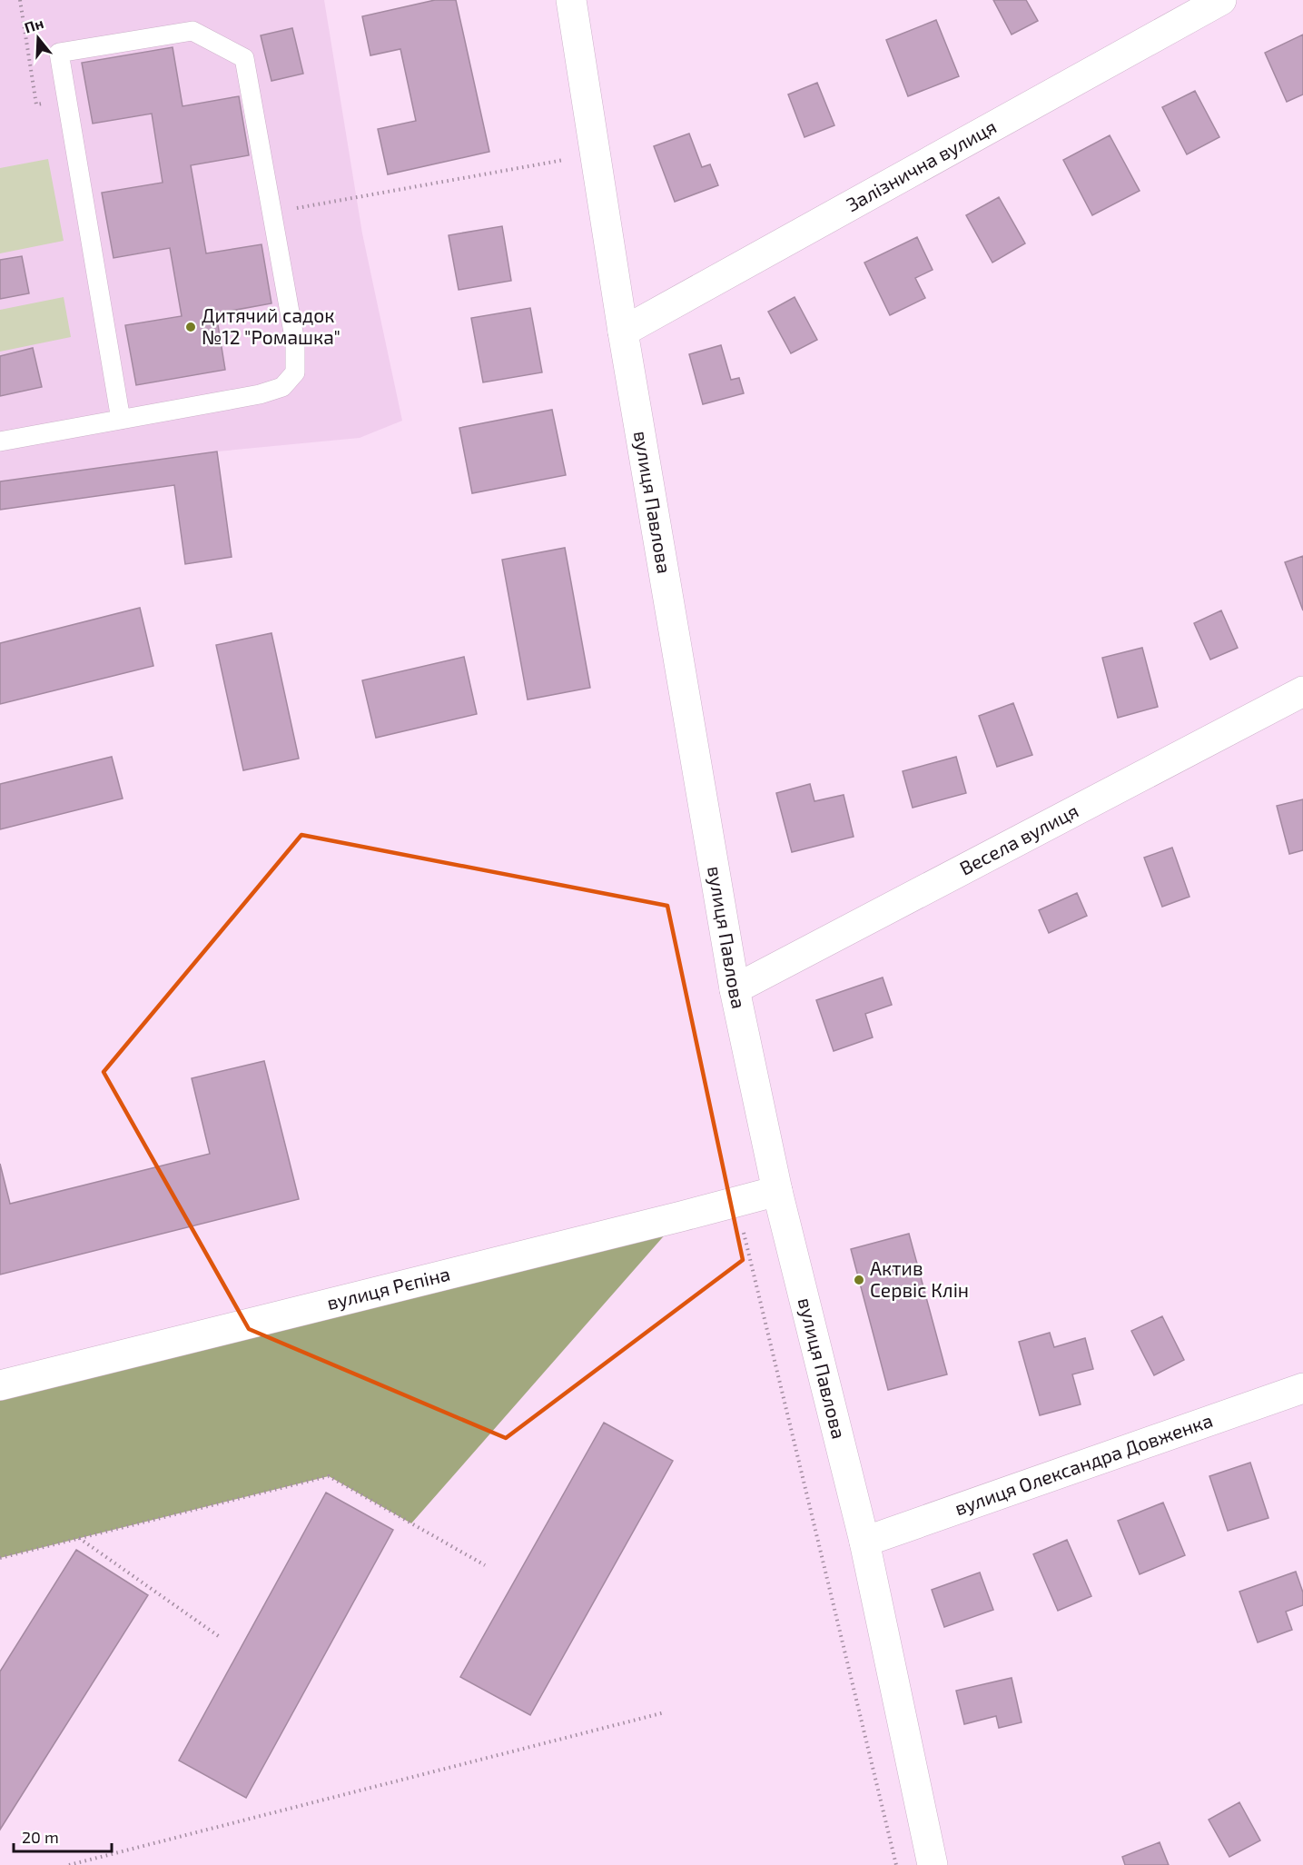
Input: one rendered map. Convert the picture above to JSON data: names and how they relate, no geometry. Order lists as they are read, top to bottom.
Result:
{
  "streets": {
    "street": [
      "Залізнична вулиця",
      "вулиця Павлова",
      "Весела вулиця",
      "вулиця Рєпіна",
      "вулиця Олександра Довженка"
    ]
  },
  "crossings": [
    ["Залізнична вулиця", "вулиця Павлова"],
    ["вулиця Павлова", "Весела вулиця"],
    ["вулиця Павлова", "вулиця Рєпіна"],
    ["вулиця Павлова", "вулиця Олександра Довженка"]
  ],
  "places": ["Дитячий садок №12 \"Ромашка\"", "Актив Сервiс Клiн"],
  "scale_bar": "20 m",
  "north": "top"
}
